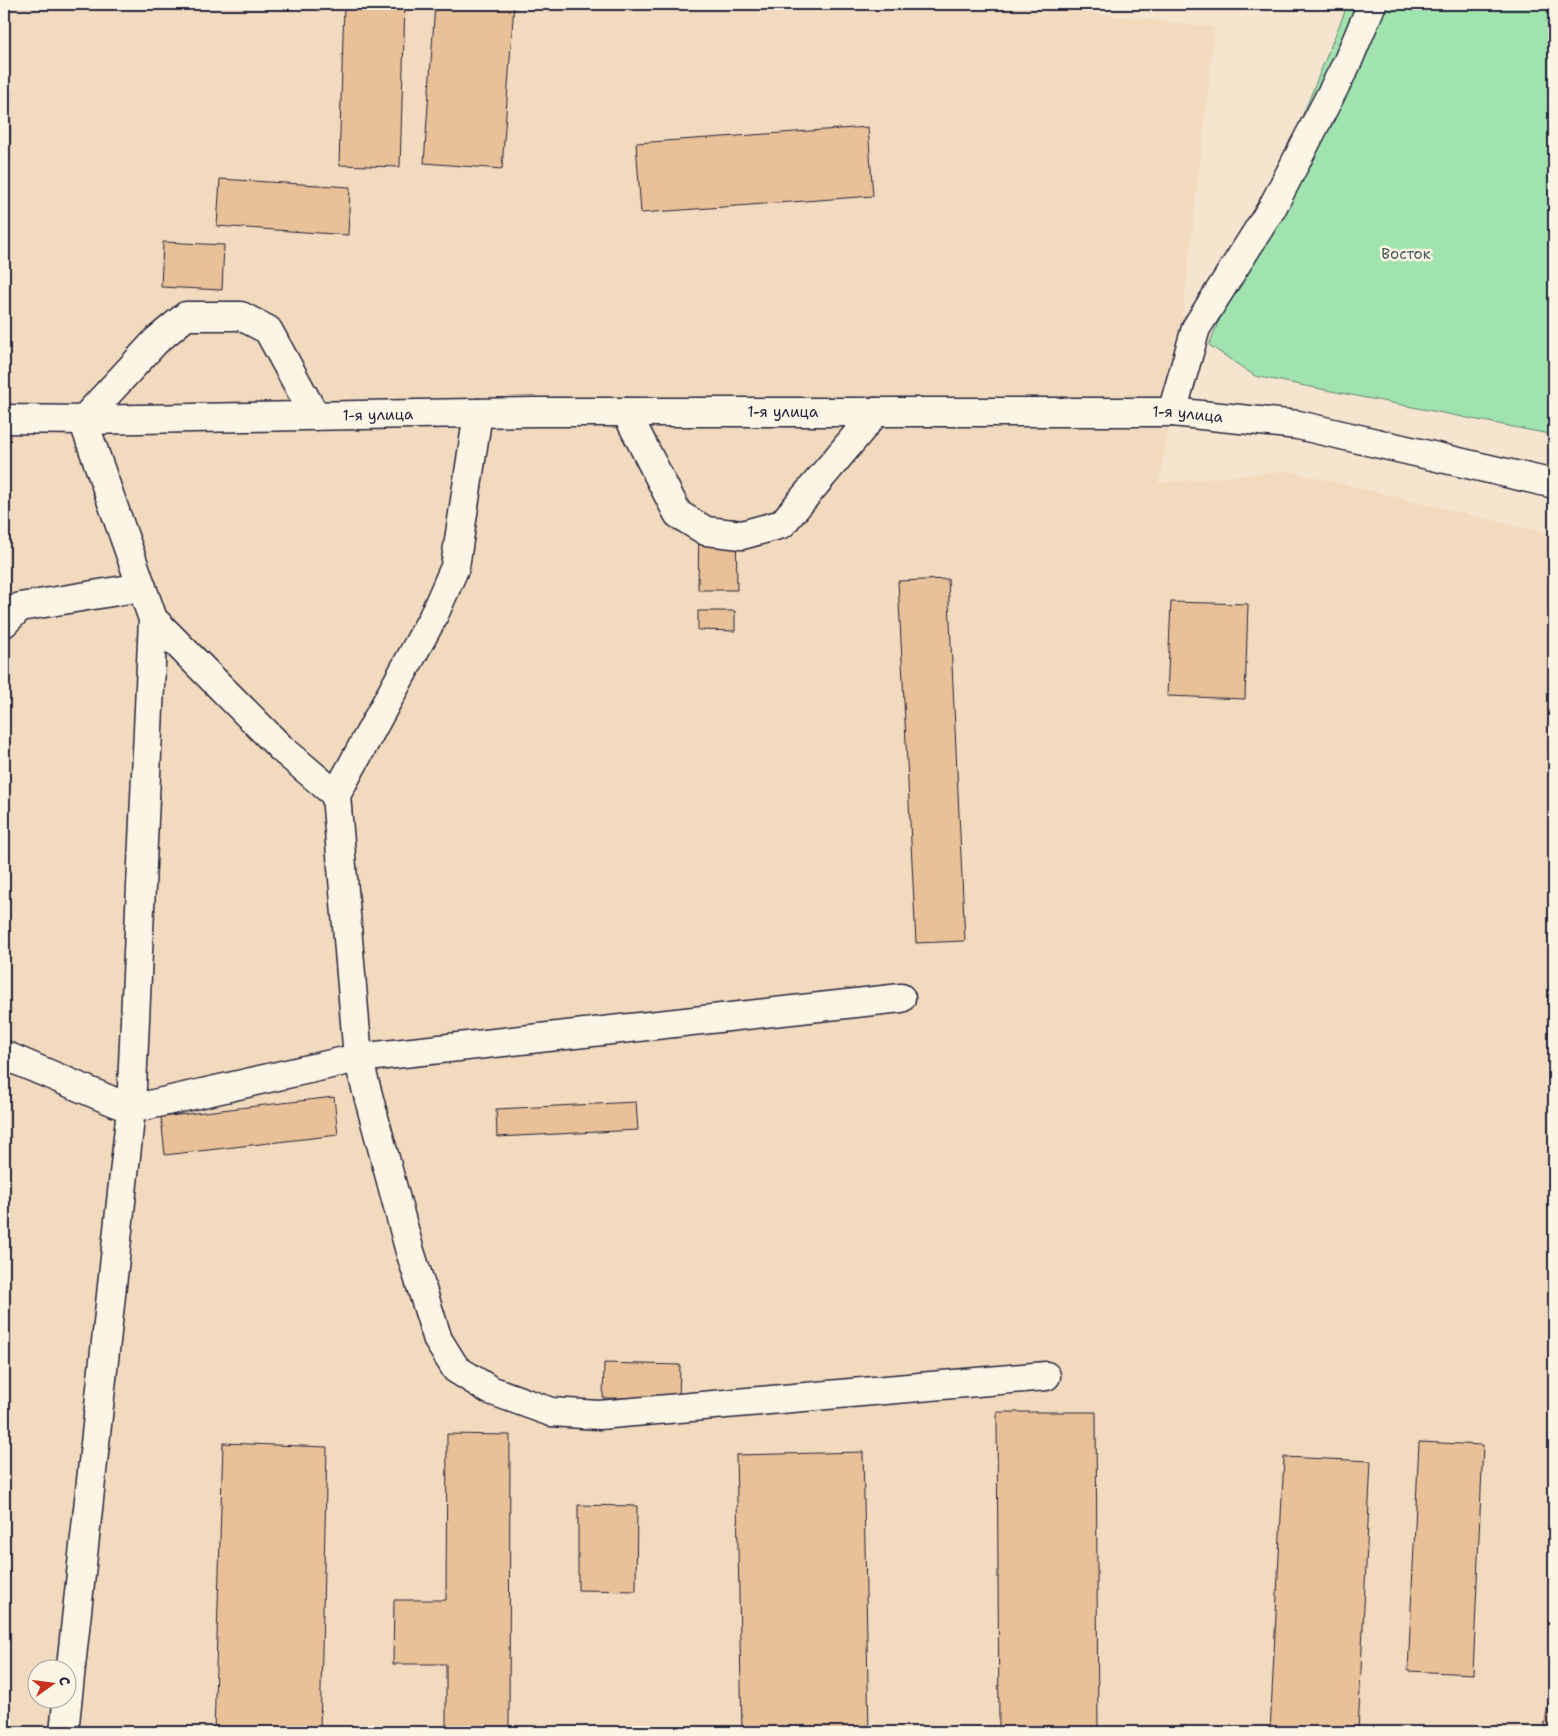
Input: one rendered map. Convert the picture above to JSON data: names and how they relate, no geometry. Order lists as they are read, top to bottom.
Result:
{
  "streets": {
    "main road": ["1-я улица"]
  },
  "parks": ["Восток"],
  "north": "right"
}
